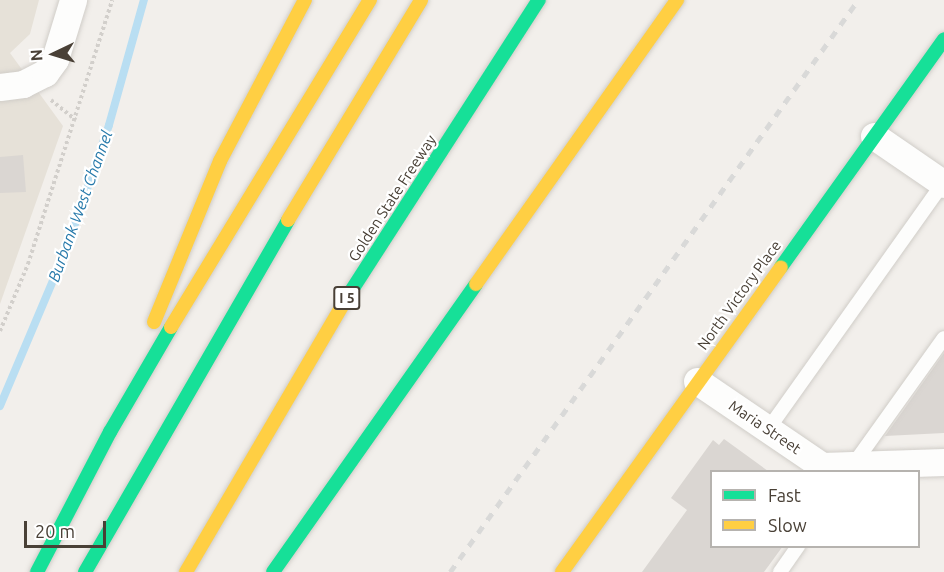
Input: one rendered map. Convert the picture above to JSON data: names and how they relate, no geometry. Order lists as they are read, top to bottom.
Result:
{
  "streets": {
    "main road": ["Golden State Freeway", "North Victory Place", "I 5"],
    "street": ["Maria Street"]
  },
  "crossings": [
    ["North Victory Place", "Maria Street"]
  ],
  "water": ["Burbank West Channel"],
  "legend": ["Fast", "Slow"],
  "scale_bar": "20 m",
  "north": "left"
}
